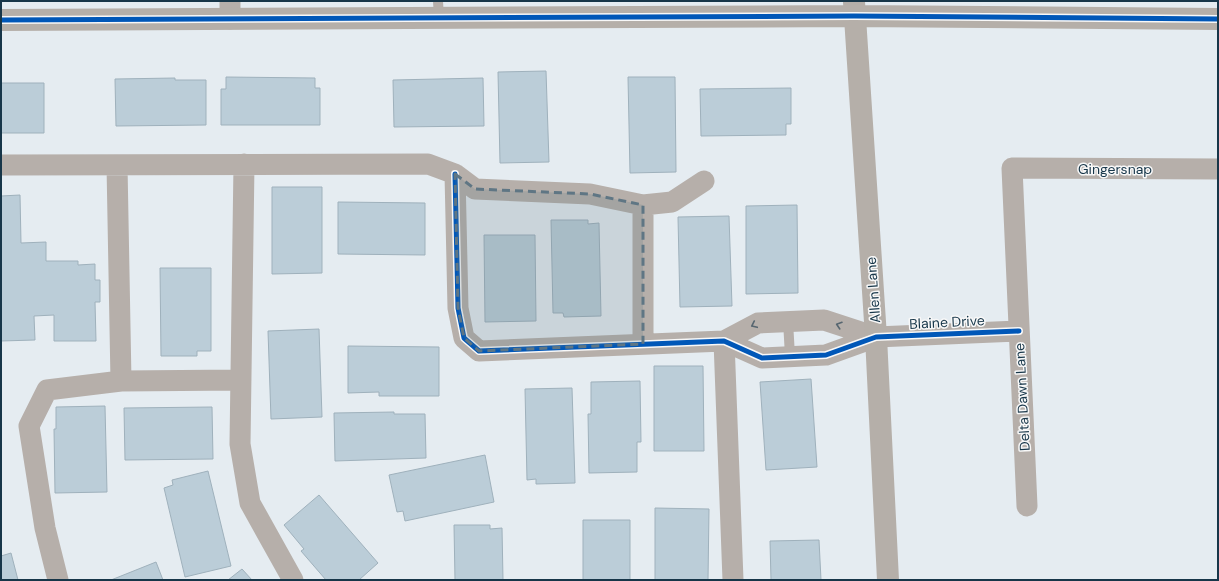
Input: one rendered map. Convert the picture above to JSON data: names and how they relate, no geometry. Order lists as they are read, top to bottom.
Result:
{
  "streets": {
    "main road": ["Allen Lane"],
    "street": ["Gingersnap", "Blaine Drive", "Delta Dawn Lane"]
  },
  "crossings": [
    ["Gingersnap", "Delta Dawn Lane"],
    ["Allen Lane", "Blaine Drive"],
    ["Blaine Drive", "Delta Dawn Lane"]
  ]
}
